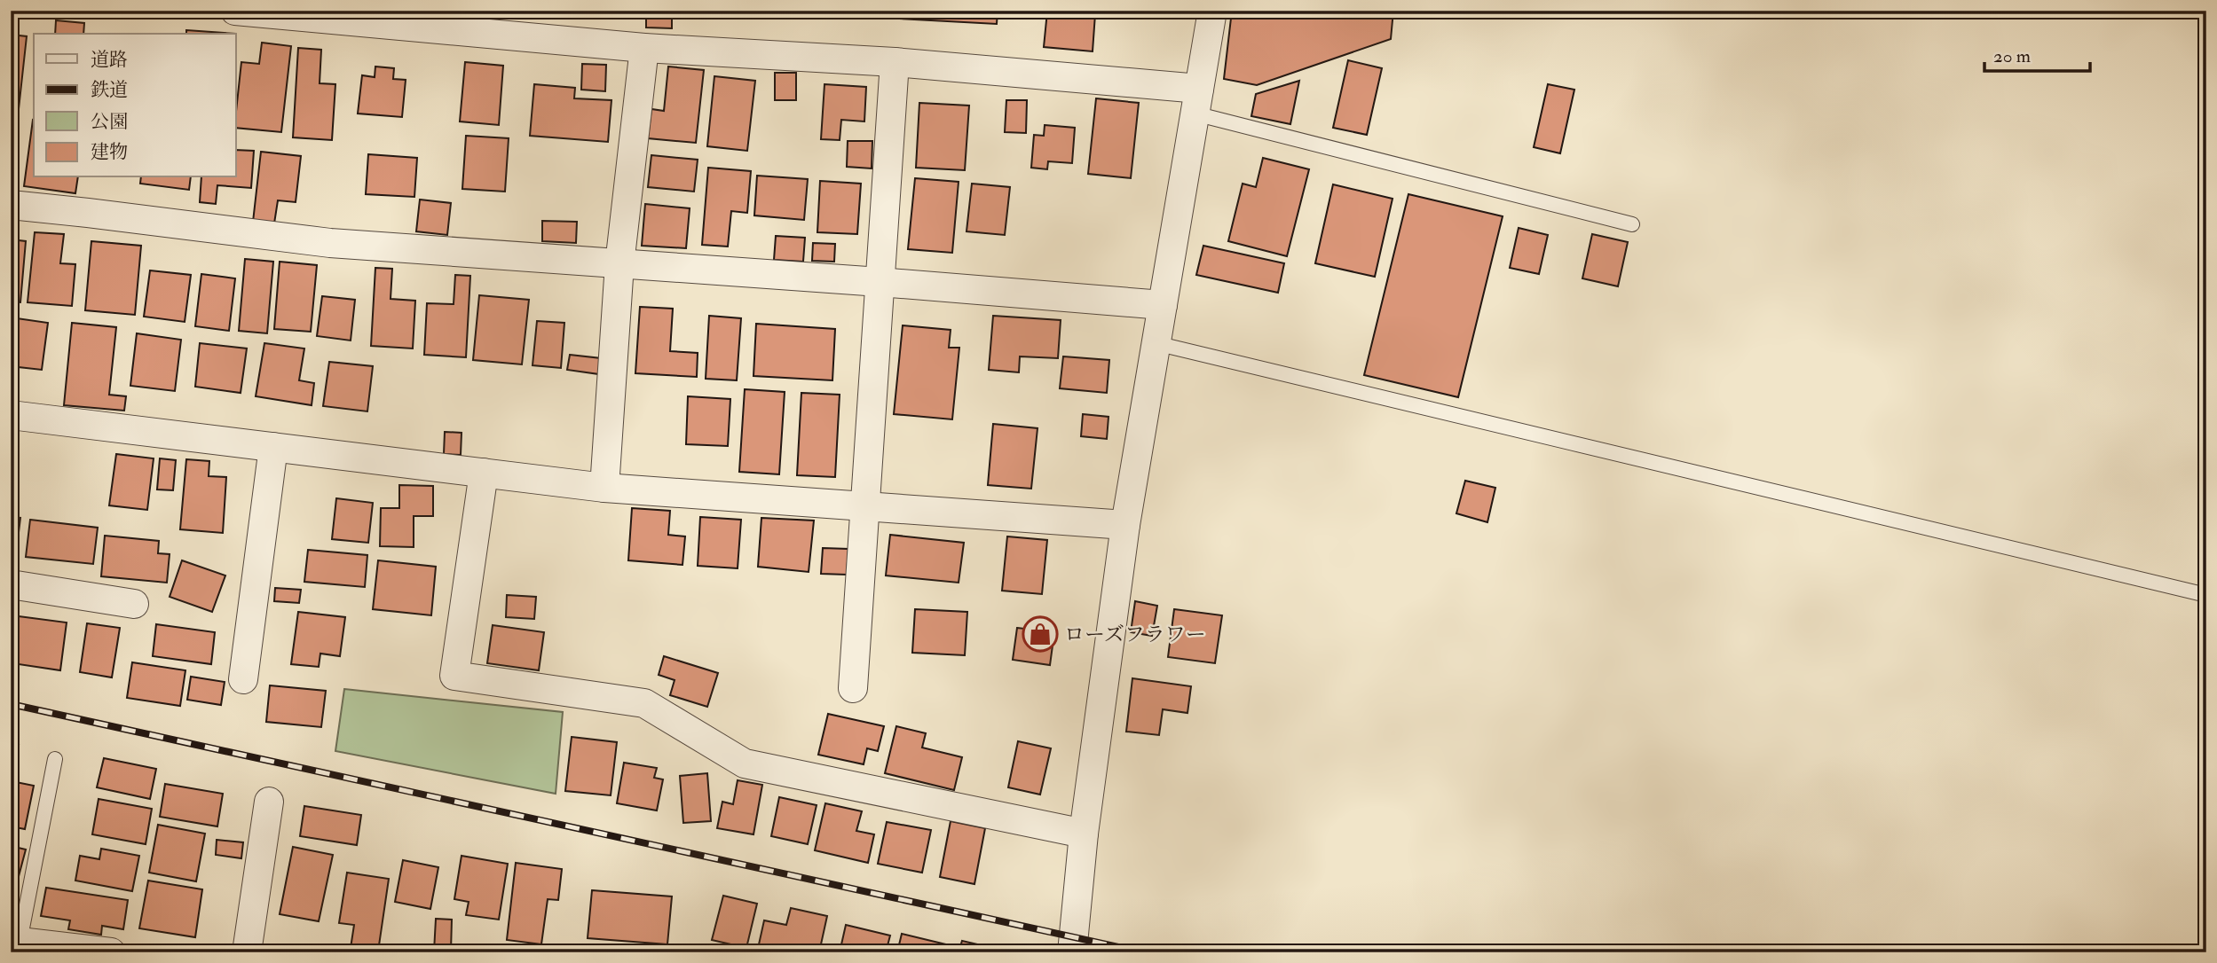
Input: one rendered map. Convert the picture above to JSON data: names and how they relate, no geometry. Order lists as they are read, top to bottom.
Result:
{
  "places": {
    "shop": ["ローズフラワー"]
  },
  "legend": [
    "道路",
    "鉄道",
    "公園",
    "建物"
  ],
  "scale_bar": "20 m"
}
